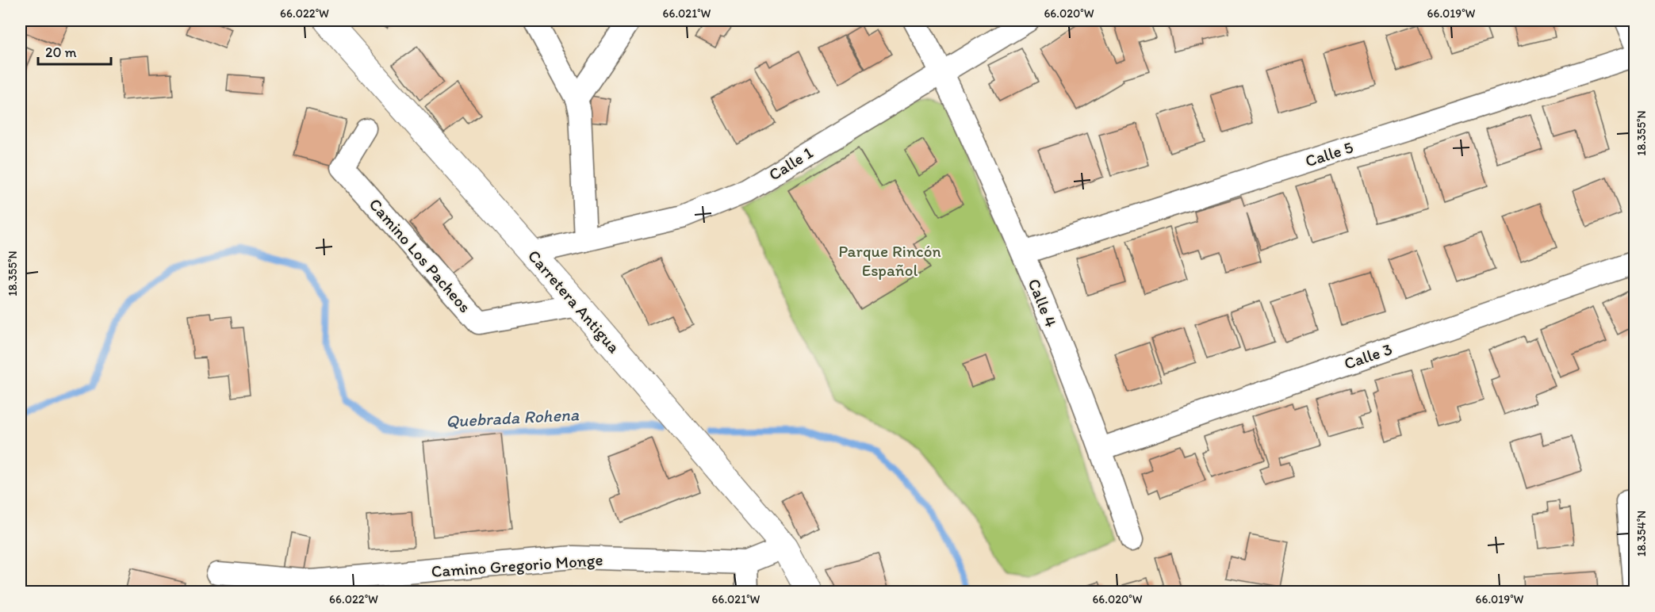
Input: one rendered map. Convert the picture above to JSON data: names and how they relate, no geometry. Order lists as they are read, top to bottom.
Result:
{
  "streets": {
    "street": [
      "Calle 5",
      "Calle 1",
      "Camino Los Pacheos",
      "Carretera Antigua",
      "Calle 4",
      "Calle 3",
      "Camino Gregorio Monge"
    ]
  },
  "crossings": [
    ["Calle 5", "Calle 4"],
    ["Calle 1", "Carretera Antigua"],
    ["Calle 1", "Calle 4"],
    ["Camino Los Pacheos", "Carretera Antigua"],
    ["Carretera Antigua", "Camino Gregorio Monge"],
    ["Calle 4", "Calle 3"]
  ],
  "water": ["Quebrada Rohena"],
  "parks": ["Parque Rincón Español"],
  "scale_bar": "20 m",
  "coordinates": [
    "66.022°W",
    "66.021°W",
    "66.020°W",
    "66.019°W",
    "18.355°N",
    "18.354°N"
  ]
}
